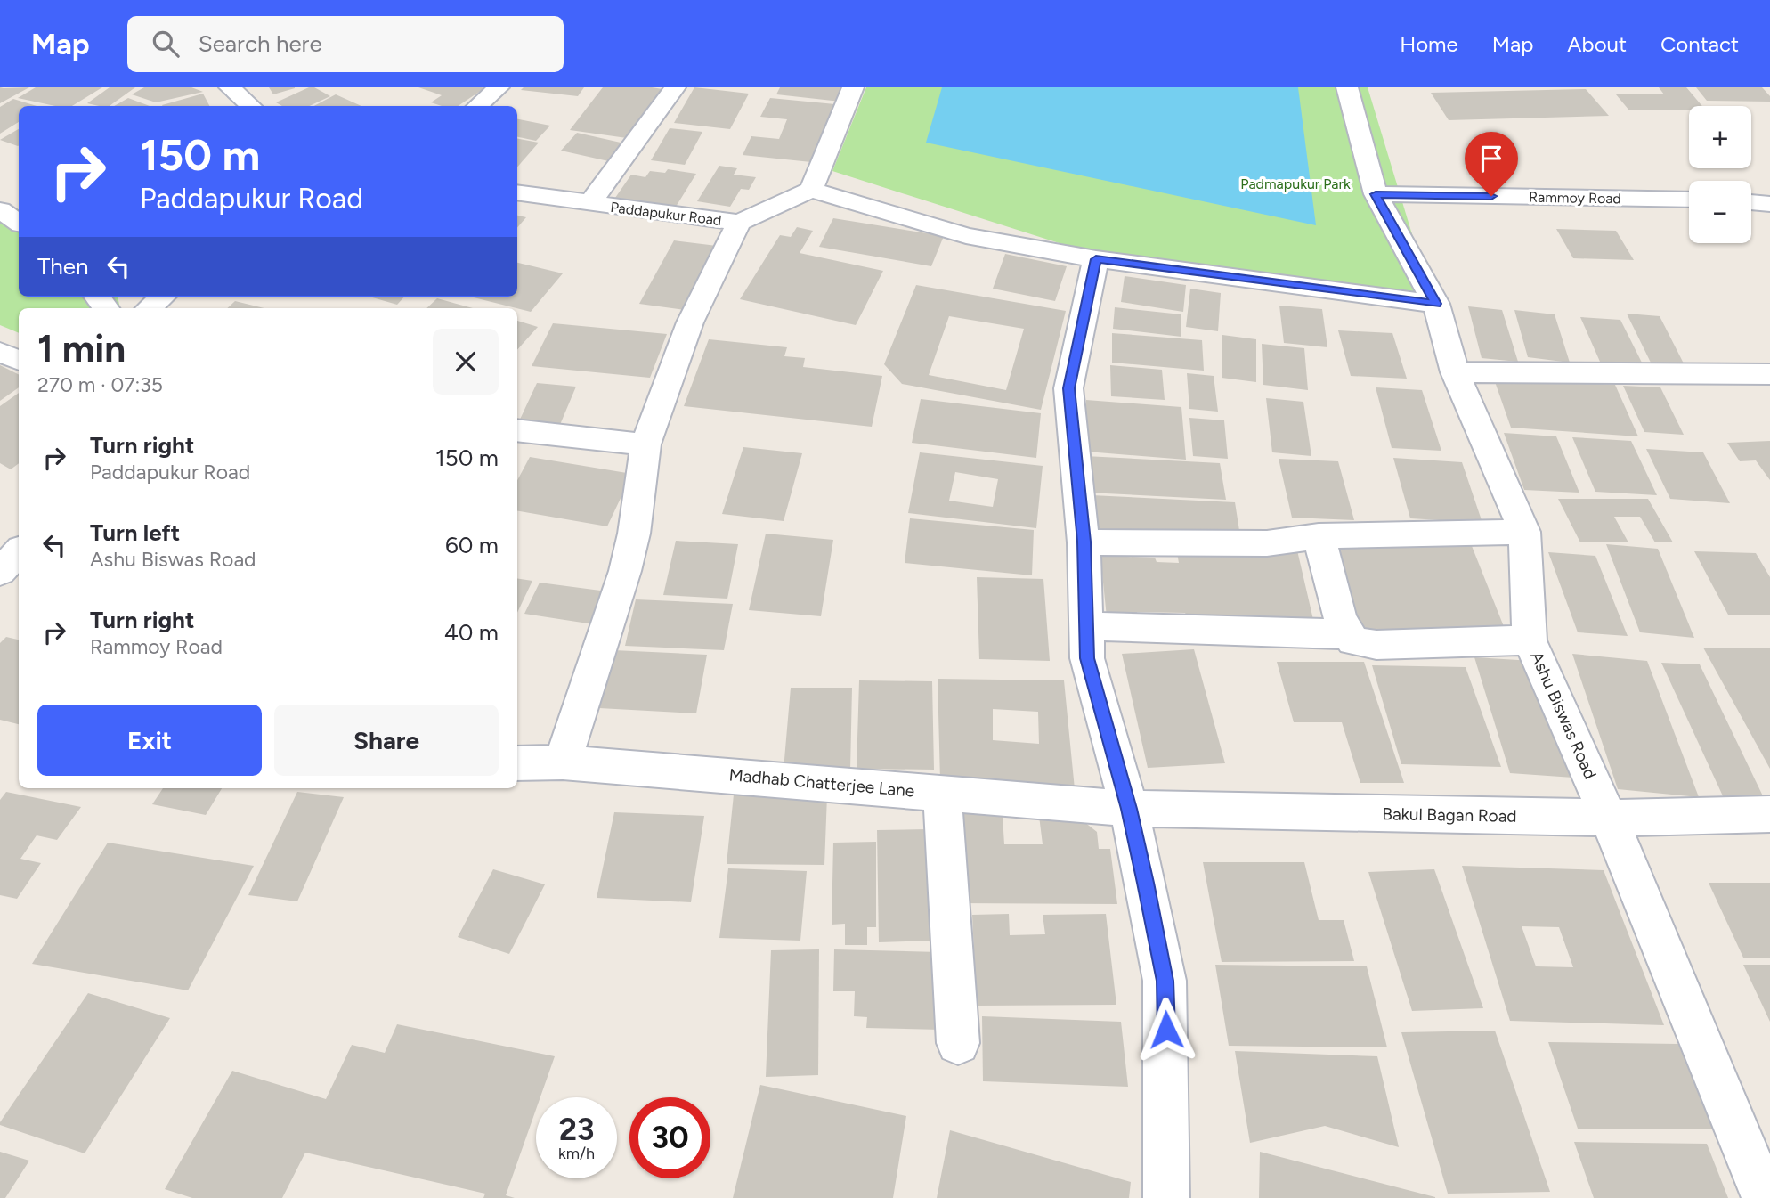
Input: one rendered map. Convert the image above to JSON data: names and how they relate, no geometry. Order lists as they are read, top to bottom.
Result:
{
  "streets": {
    "street": [
      "Rammoy Road",
      "Paddapukur Road",
      "Ashu Biswas Road",
      "Madhab Chatterjee Lane",
      "Bakul Bagan Road"
    ]
  },
  "crossings": [
    ["Rammoy Road", "Ashu Biswas Road"],
    ["Ashu Biswas Road", "Bakul Bagan Road"],
    ["Madhab Chatterjee Lane", "Bakul Bagan Road"]
  ],
  "parks": ["Padmapukur Park"],
  "page": {
    "header": "Map",
    "search": "Search here",
    "nav": [
      "Home",
      "Map",
      "About",
      "Contact"
    ],
    "map_buttons": ["+", "−"],
    "turn": ["150 m", "Paddapukur Road"],
    "then": "Then",
    "heading": ["1 min", "270 m · 07:35"],
    "list": [
      {
        "name": "Turn right",
        "note": "Paddapukur Road",
        "value": "150 m"
      },
      {
        "name": "Turn left",
        "note": "Ashu Biswas Road",
        "value": "60 m"
      },
      {
        "name": "Turn right",
        "note": "Rammoy Road",
        "value": "40 m"
      }
    ],
    "buttons": ["Exit", "Share"],
    "speed": "23 km/h",
    "limit": "30"
  }
}
